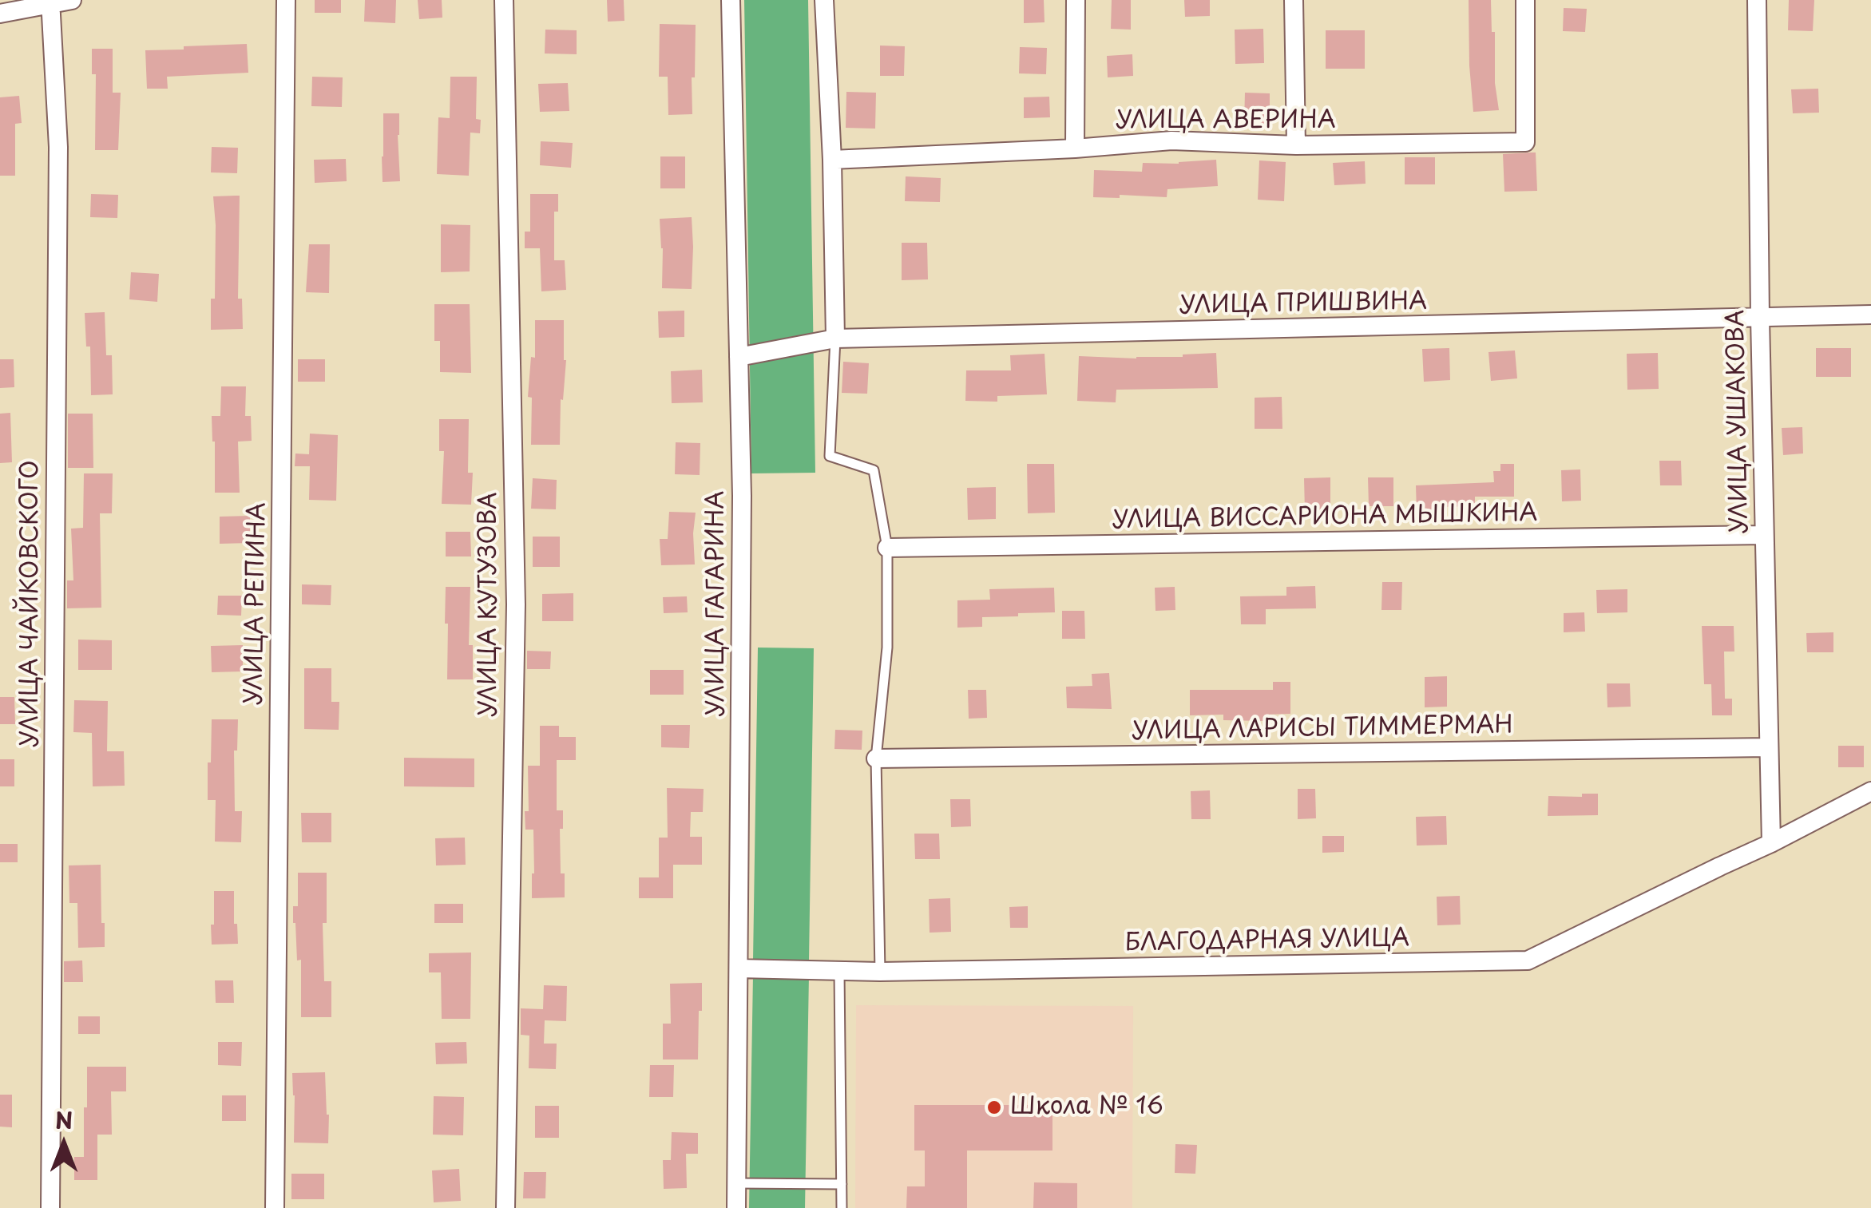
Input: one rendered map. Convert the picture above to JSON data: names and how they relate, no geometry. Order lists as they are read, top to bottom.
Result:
{
  "streets": {
    "street": [
      "УЛИЦА АВЕРИНА",
      "УЛИЦА ПРИШВИНА",
      "УЛИЦА УШАКОВА",
      "УЛИЦА ВИССАРИОНА МЫШКИНА",
      "УЛИЦА ЧАЙКОВСКОГО",
      "УЛИЦА РЕПИНА",
      "УЛИЦА ГАГАРИНА",
      "УЛИЦА КУТУЗОВА",
      "УЛИЦА ЛАРИСЫ ТИММЕРМАН",
      "БЛАГОДАРНАЯ УЛИЦА"
    ]
  },
  "crossings": [
    ["УЛИЦА ПРИШВИНА", "УЛИЦА УШАКОВА"],
    ["УЛИЦА ПРИШВИНА", "УЛИЦА ГАГАРИНА"],
    ["УЛИЦА УШАКОВА", "УЛИЦА ВИССАРИОНА МЫШКИНА"],
    ["УЛИЦА УШАКОВА", "УЛИЦА ЛАРИСЫ ТИММЕРМАН"],
    ["УЛИЦА УШАКОВА", "БЛАГОДАРНАЯ УЛИЦА"],
    ["УЛИЦА ГАГАРИНА", "БЛАГОДАРНАЯ УЛИЦА"]
  ],
  "places": ["Школа № 16"],
  "north": "top"
}
